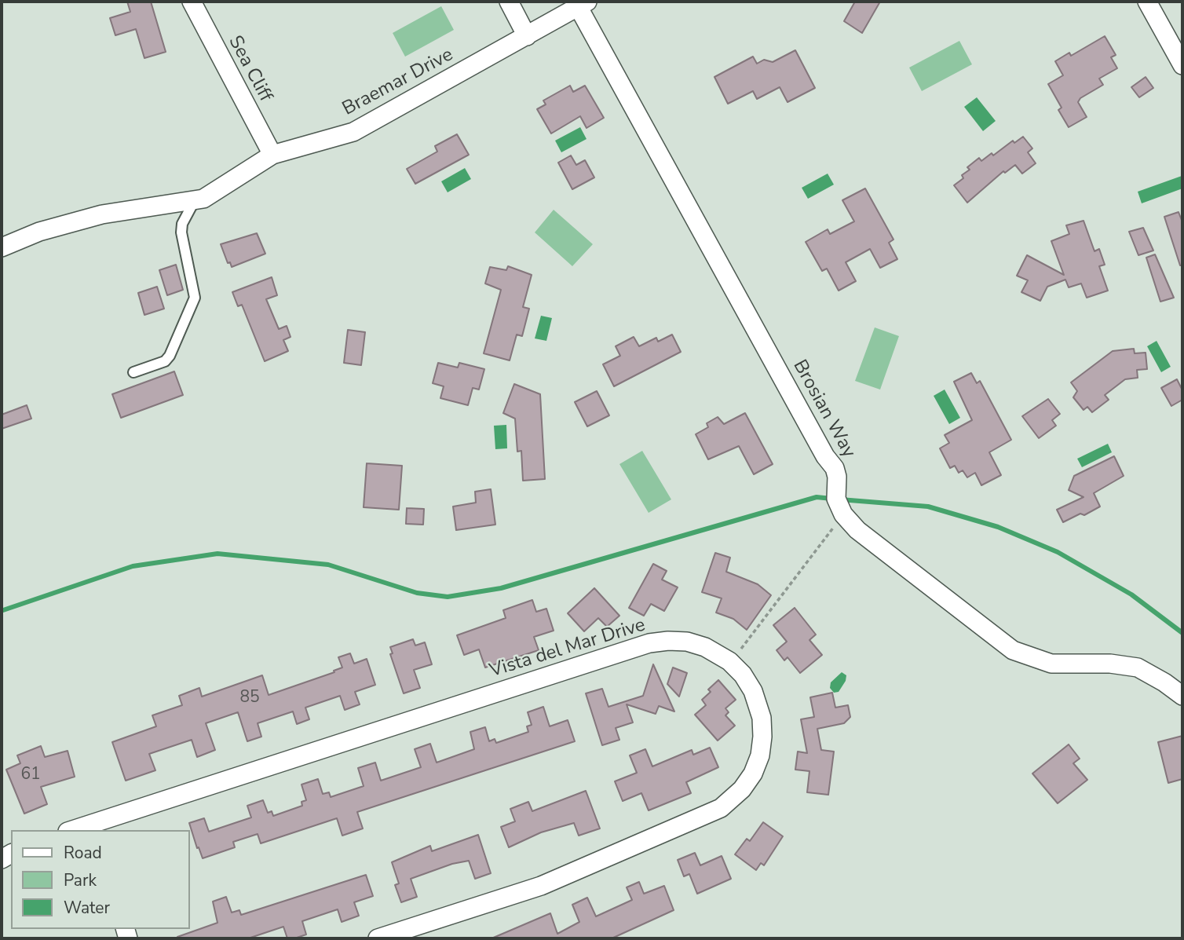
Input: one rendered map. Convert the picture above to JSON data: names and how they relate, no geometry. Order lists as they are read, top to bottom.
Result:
{
  "streets": {
    "street": [
      "Sea Cliff",
      "Braemar Drive",
      "Brosian Way",
      "Vista del Mar Drive"
    ]
  },
  "crossings": [
    ["Sea Cliff", "Braemar Drive"],
    ["Braemar Drive", "Brosian Way"]
  ],
  "house_numbers": ["85", "61"],
  "legend": ["Road", "Park", "Water"]
}
